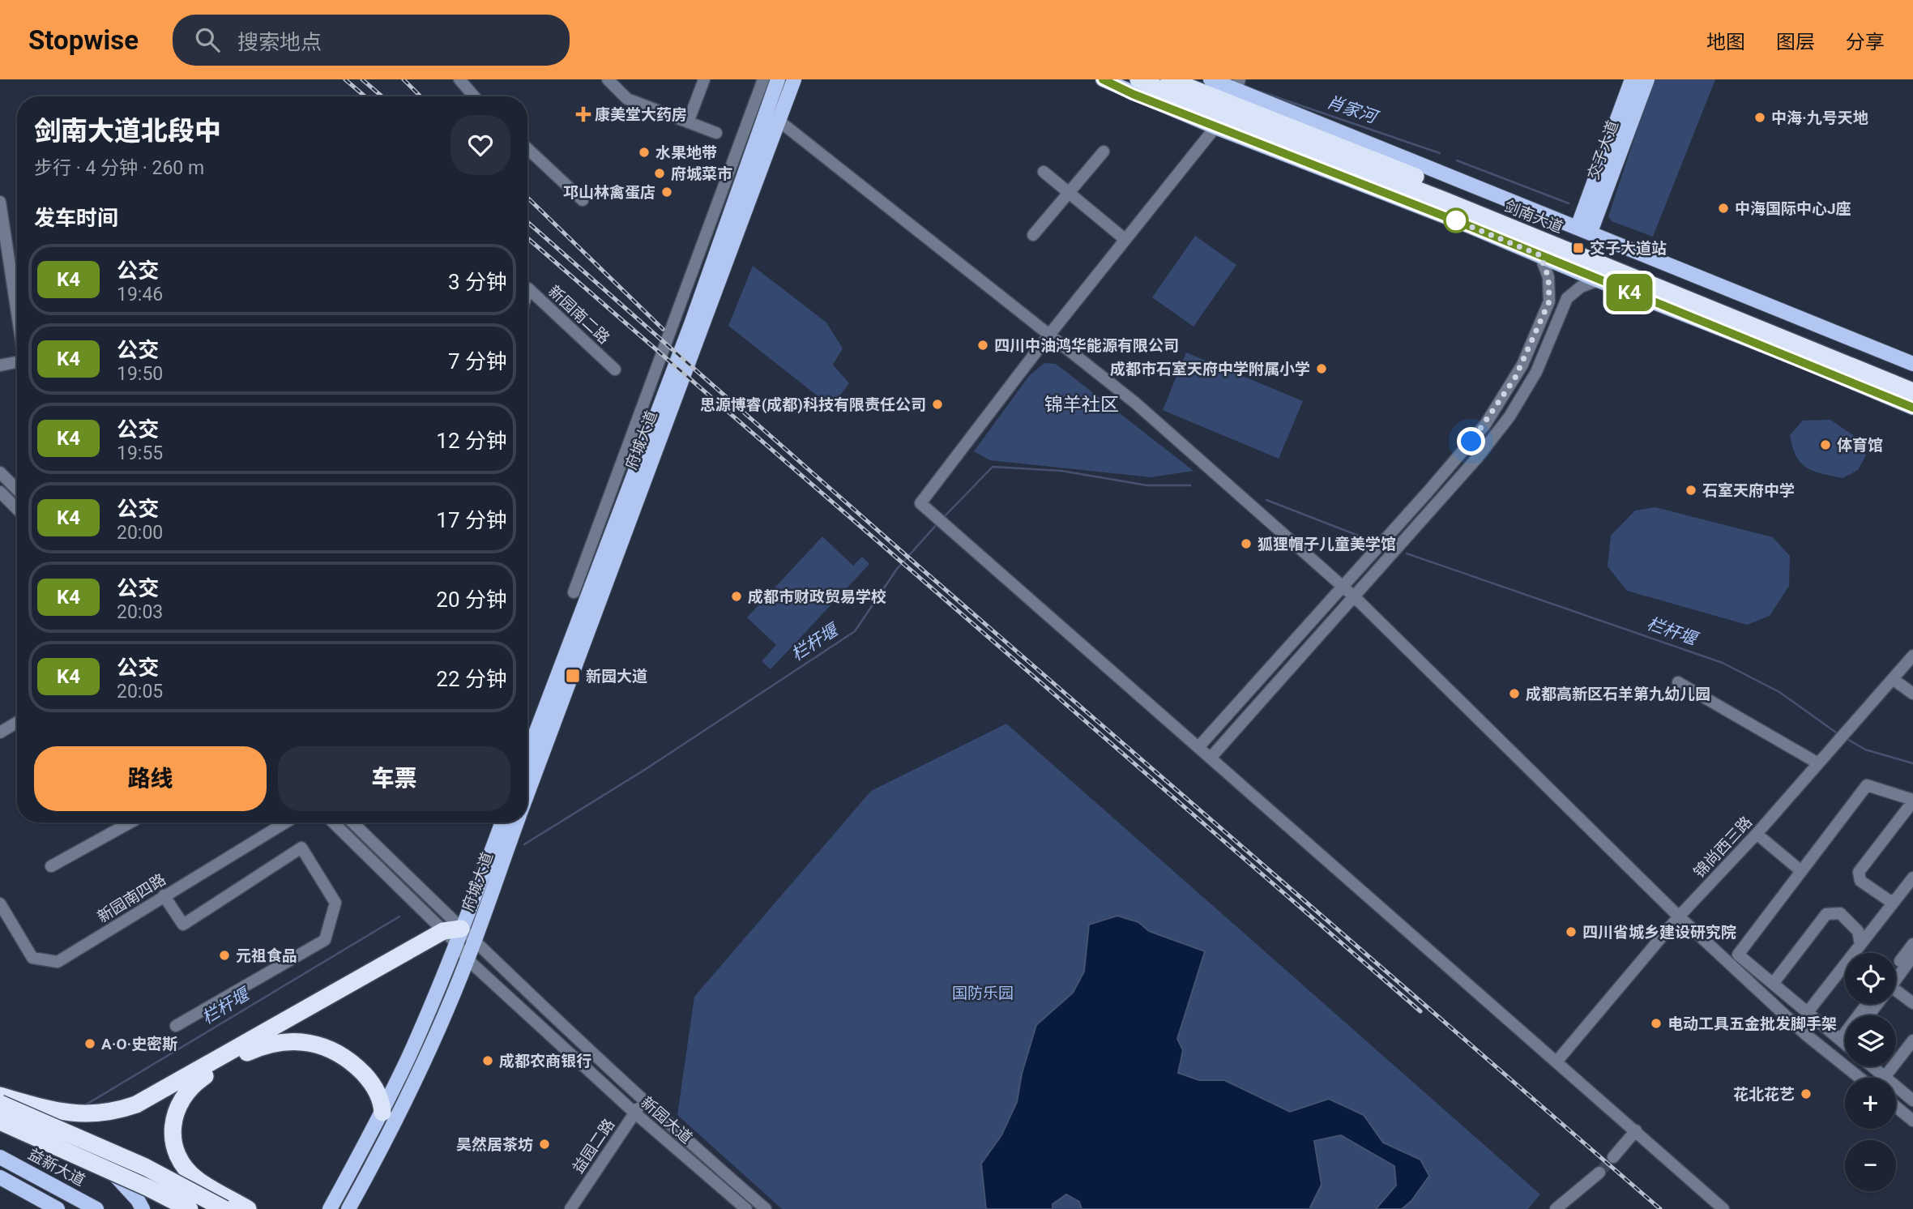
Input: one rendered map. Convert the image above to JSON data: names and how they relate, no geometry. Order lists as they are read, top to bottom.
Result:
{
  "streets": {
    "highway": ["剑南大道"],
    "main road": ["交子大道", "府城大道", "益新大道"],
    "street": [
      "新园南二路",
      "锦尚西三路",
      "新园南四路",
      "新园大道",
      "益园二路"
    ]
  },
  "crossings": [
    ["府城大道", "新园大道"],
    ["新园大道", "益园二路"]
  ],
  "districts": ["锦羊社区"],
  "water": ["肖家河", "栏杆堰"],
  "parks": ["国防乐园"],
  "places": {
    "health": ["康美堂大药房"],
    "other": [
      "中海·九号天地",
      "水果地带",
      "府城菜市",
      "邛山林禽蛋店",
      "中海国际中心J座",
      "四川中油鸿华能源有限公司",
      "成都市石室天府中学附属小学",
      "思源博睿(成都)科技有限责任公司",
      "体育馆",
      "石室天府中学",
      "狐狸帽子儿童美学馆",
      "成都市财政贸易学校",
      "成都高新区石羊第九幼儿园",
      "四川省城乡建设研究院",
      "元祖食品",
      "电动工具五金批发脚手架",
      "A·O·史密斯",
      "成都农商银行",
      "花北花艺",
      "昊然居茶坊"
    ],
    "transit": ["交子大道站", "新园大道"]
  },
  "lines": ["bus line K4"],
  "page": {
    "header": "Stopwise",
    "search": "搜索地点",
    "nav": ["地图", "图层", "分享"],
    "on_map": "K4",
    "heading": [
      ["剑南大道北段中", "步行 · 4 分钟 · 260 m"],
      "发车时间"
    ],
    "list": [
      {
        "mark": "K4",
        "name": "公交",
        "note": "19:46",
        "value": "3 分钟"
      },
      {
        "mark": "K4",
        "name": "公交",
        "note": "19:50",
        "value": "7 分钟"
      },
      {
        "mark": "K4",
        "name": "公交",
        "note": "19:55",
        "value": "12 分钟"
      },
      {
        "mark": "K4",
        "name": "公交",
        "note": "20:00",
        "value": "17 分钟"
      },
      {
        "mark": "K4",
        "name": "公交",
        "note": "20:03",
        "value": "20 分钟"
      },
      {
        "mark": "K4",
        "name": "公交",
        "note": "20:05",
        "value": "22 分钟"
      }
    ],
    "buttons": ["路线", "车票"],
    "map_buttons": ["+", "−"]
  }
}
